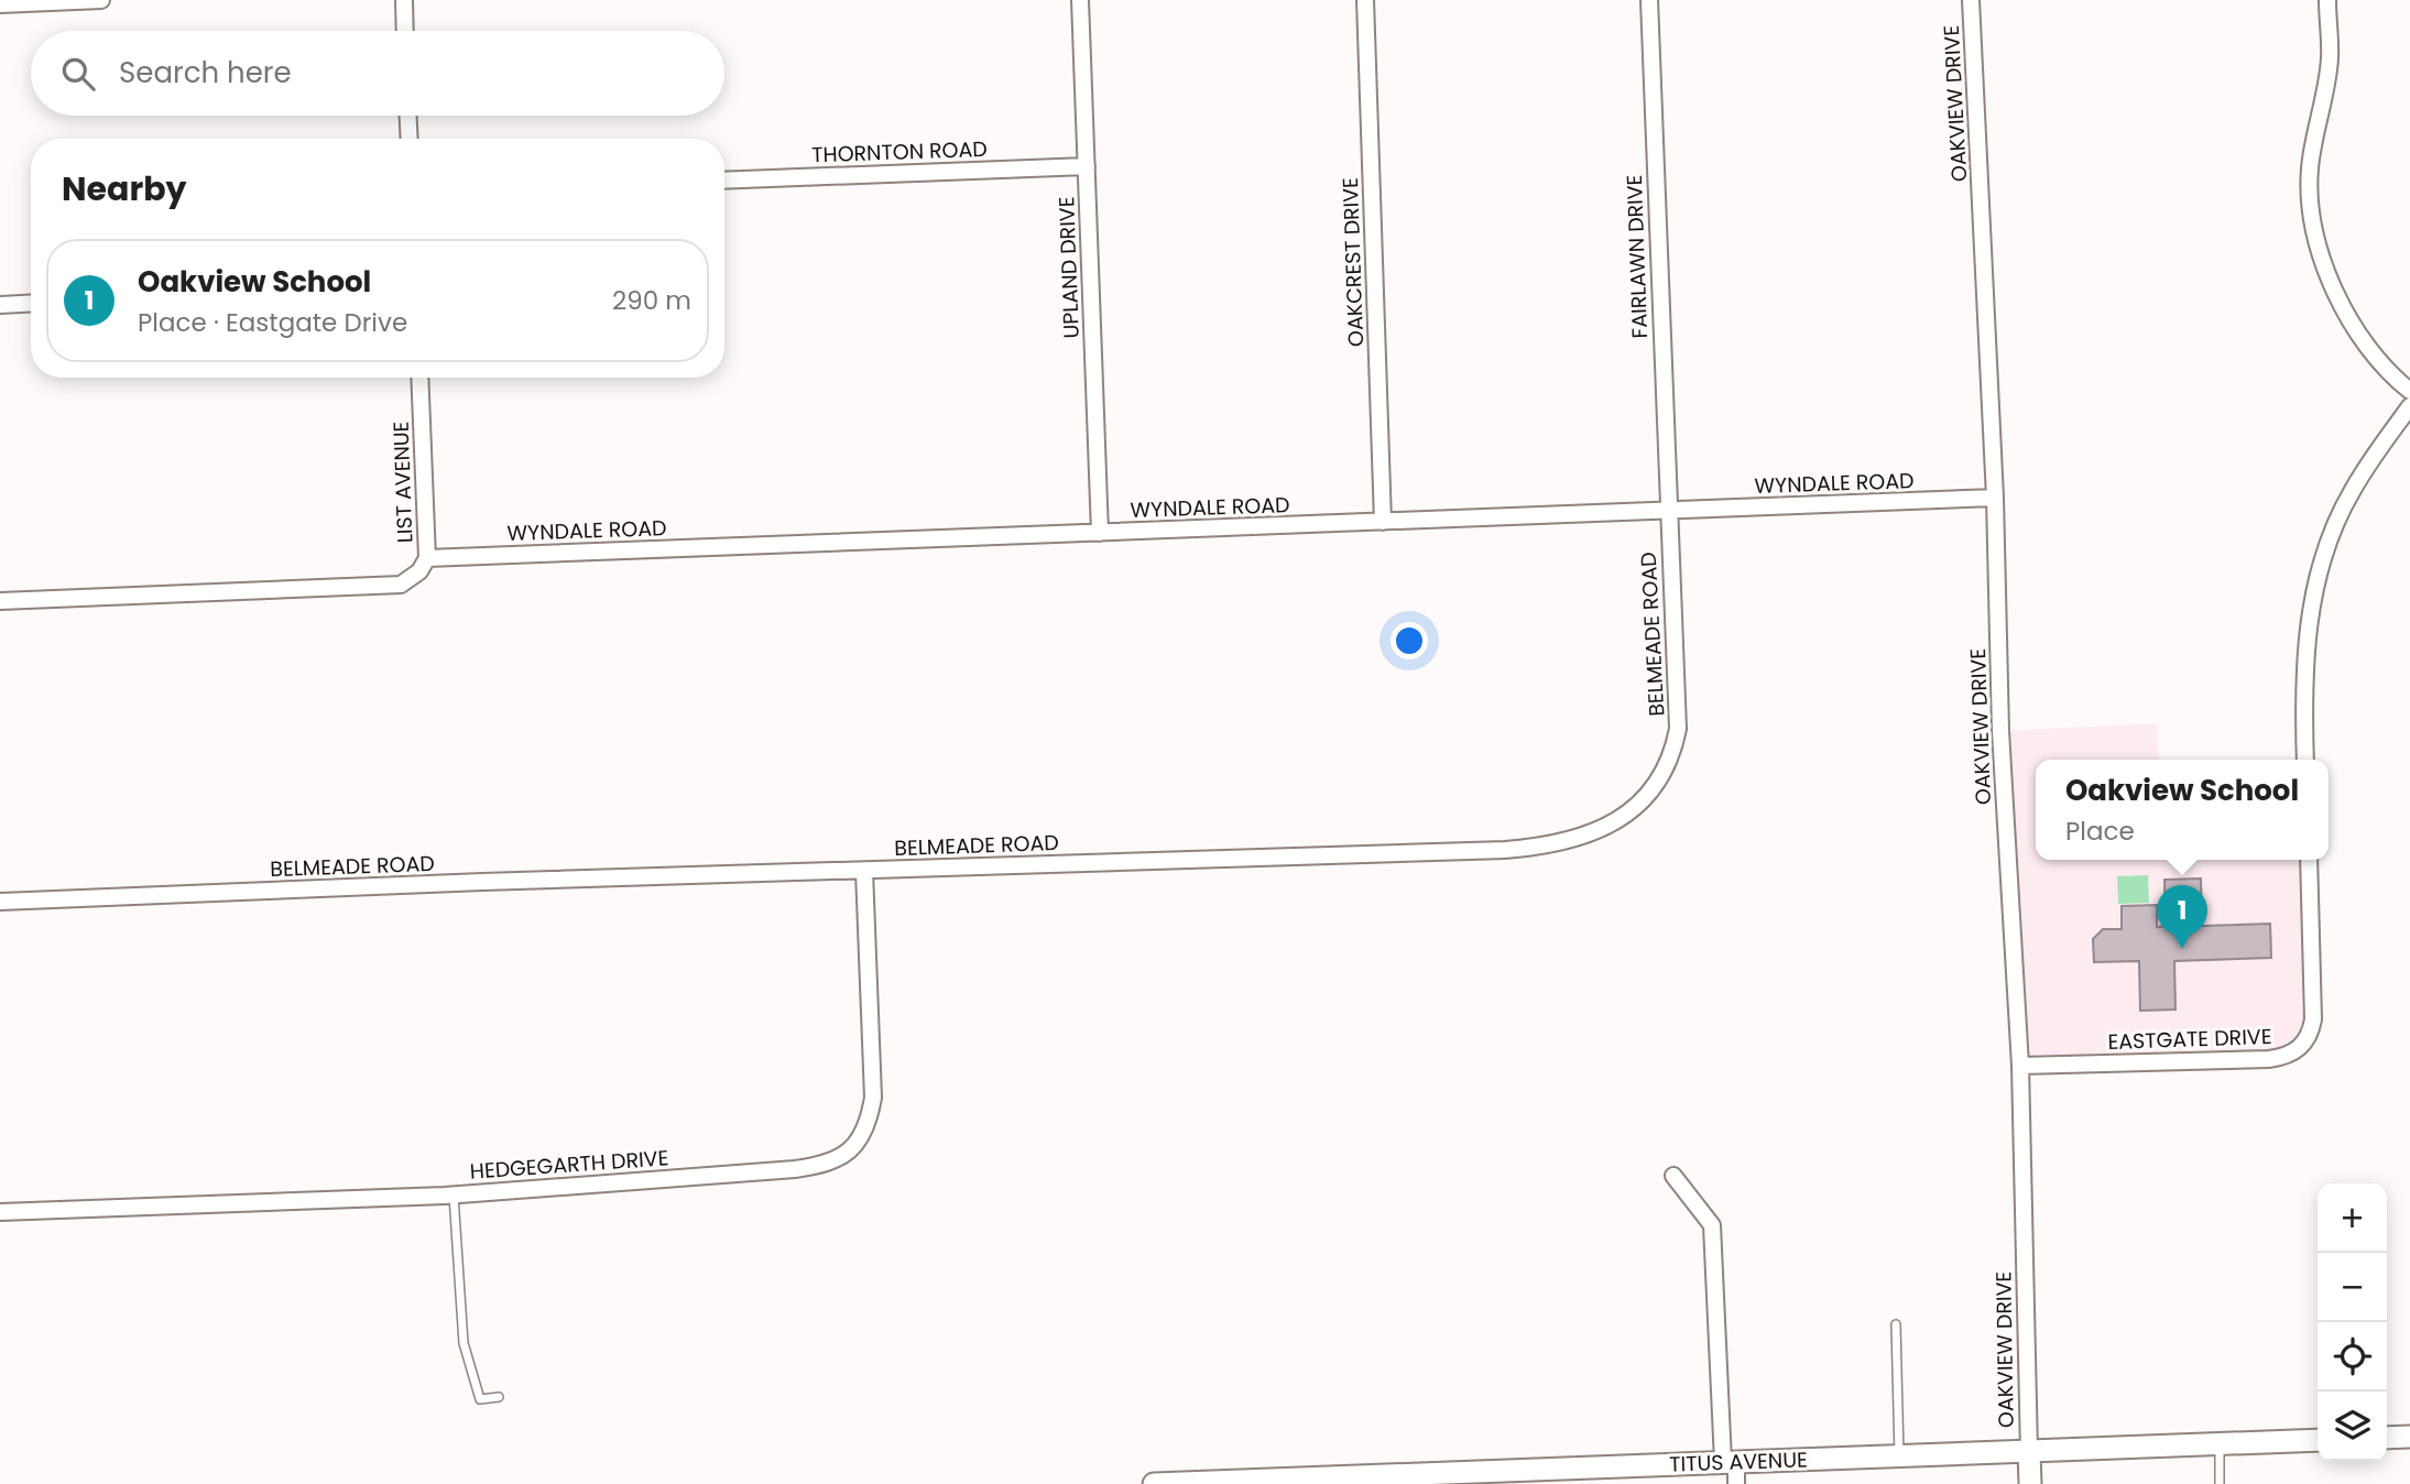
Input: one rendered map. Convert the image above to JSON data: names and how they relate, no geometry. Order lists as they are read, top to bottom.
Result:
{
  "streets": {
    "main road": ["TITUS AVENUE"],
    "street": [
      "OAKVIEW DRIVE",
      "THORNTON ROAD",
      "FAIRLAWN DRIVE",
      "OAKCREST DRIVE",
      "UPLAND DRIVE",
      "LIST AVENUE",
      "WYNDALE ROAD",
      "BELMEADE ROAD",
      "EASTGATE DRIVE",
      "HEDGEGARTH DRIVE"
    ]
  },
  "crossings": [
    ["OAKVIEW DRIVE", "WYNDALE ROAD"],
    ["OAKVIEW DRIVE", "EASTGATE DRIVE"],
    ["OAKVIEW DRIVE", "TITUS AVENUE"],
    ["THORNTON ROAD", "UPLAND DRIVE"],
    ["FAIRLAWN DRIVE", "WYNDALE ROAD"],
    ["FAIRLAWN DRIVE", "BELMEADE ROAD"],
    ["OAKCREST DRIVE", "WYNDALE ROAD"],
    ["UPLAND DRIVE", "WYNDALE ROAD"],
    ["LIST AVENUE", "WYNDALE ROAD"],
    ["WYNDALE ROAD", "BELMEADE ROAD"],
    ["BELMEADE ROAD", "HEDGEGARTH DRIVE"]
  ],
  "page": {
    "search": "Search here",
    "heading": "Nearby",
    "list": [
      {
        "mark": "1",
        "name": "Oakview School",
        "note": "Place · Eastgate Drive",
        "value": "290 m"
      }
    ],
    "popup": ["Oakview School", "Place"],
    "pins": "1",
    "map_buttons": ["+", "−"]
  }
}
